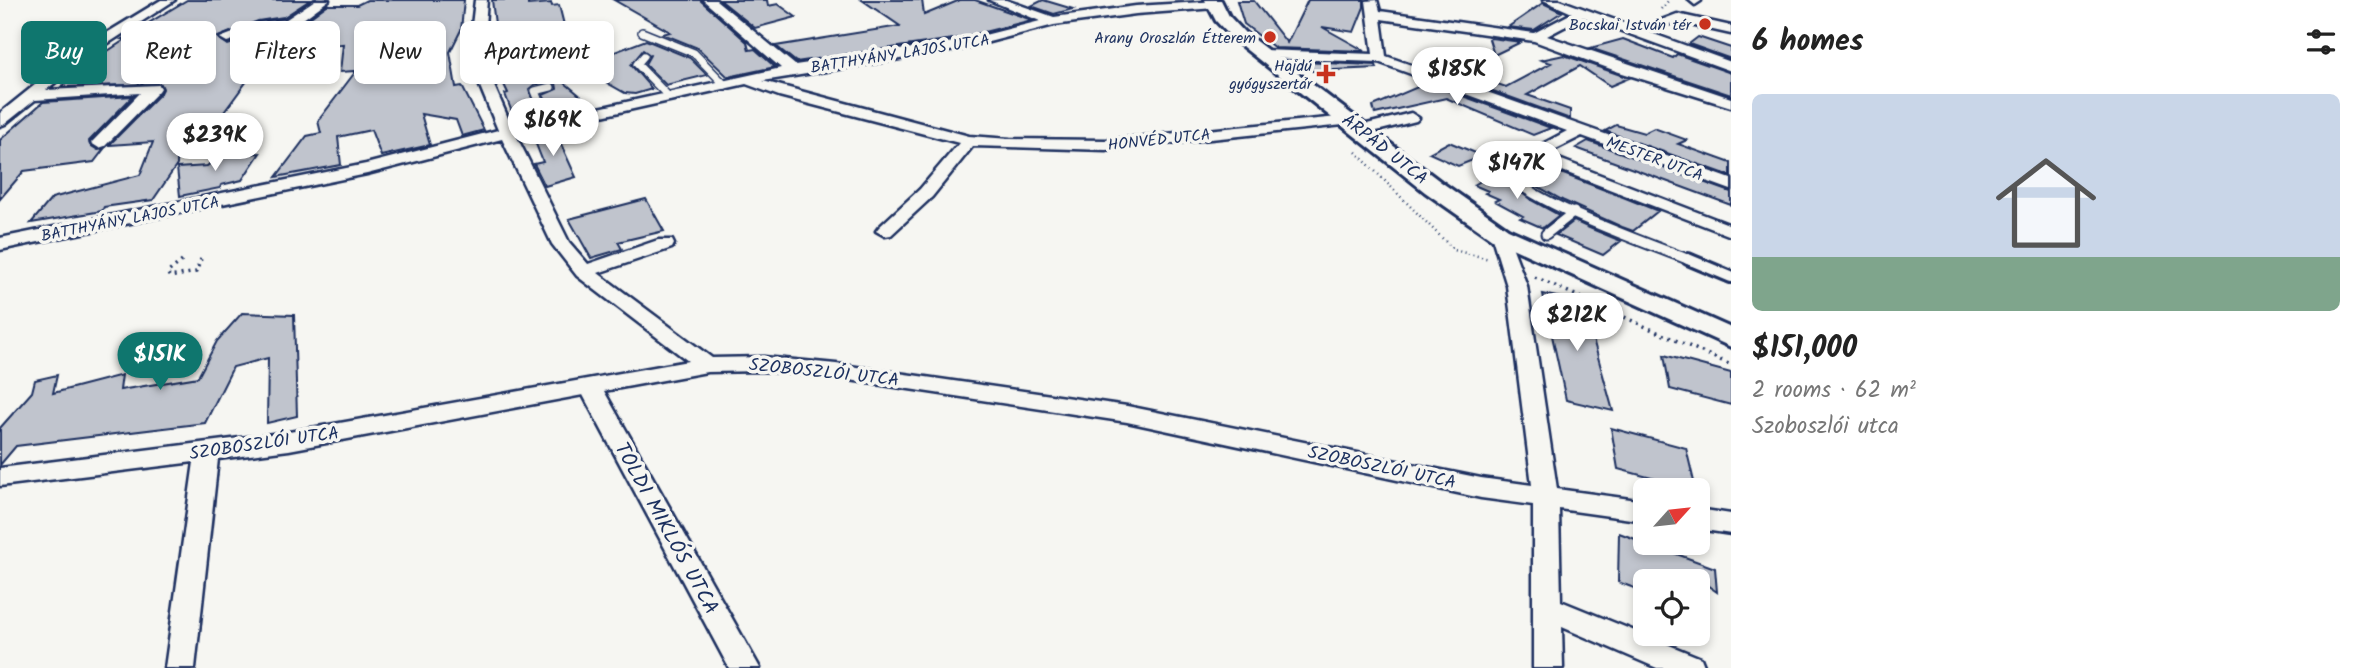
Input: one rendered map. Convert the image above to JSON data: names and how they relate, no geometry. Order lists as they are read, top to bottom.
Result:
{
  "streets": {
    "street": [
      "BATTHYÁNY LAJOS UTCA",
      "HONVÉD UTCA",
      "ÁRPÁD UTCA",
      "MESTER UTCA",
      "SZOBOSZLÓI UTCA",
      "TOLDI MIKLÓS UTCA"
    ]
  },
  "crossings": [
    ["BATTHYÁNY LAJOS UTCA", "HONVÉD UTCA"],
    ["BATTHYÁNY LAJOS UTCA", "ÁRPÁD UTCA"],
    ["HONVÉD UTCA", "ÁRPÁD UTCA"],
    ["ÁRPÁD UTCA", "MESTER UTCA"],
    ["SZOBOSZLÓI UTCA", "TOLDI MIKLÓS UTCA"]
  ],
  "places": {
    "other": ["Bocskai István tér", "Arany Oroszlán Étterem"],
    "health": ["Hajdú gyógyszertár"]
  },
  "north": "top right",
  "page": {
    "heading": "6 homes",
    "chip": [
      "Buy",
      "Rent",
      "Filters",
      "New",
      "Apartment"
    ],
    "price": [
      "$185K",
      "$169K",
      "$239K",
      "$147K",
      "$212K",
      "$151K"
    ],
    "list": [
      {
        "name": "$151,000",
        "note": "2 rooms · 62 m² · Szoboszlói utca"
      }
    ]
  }
}
